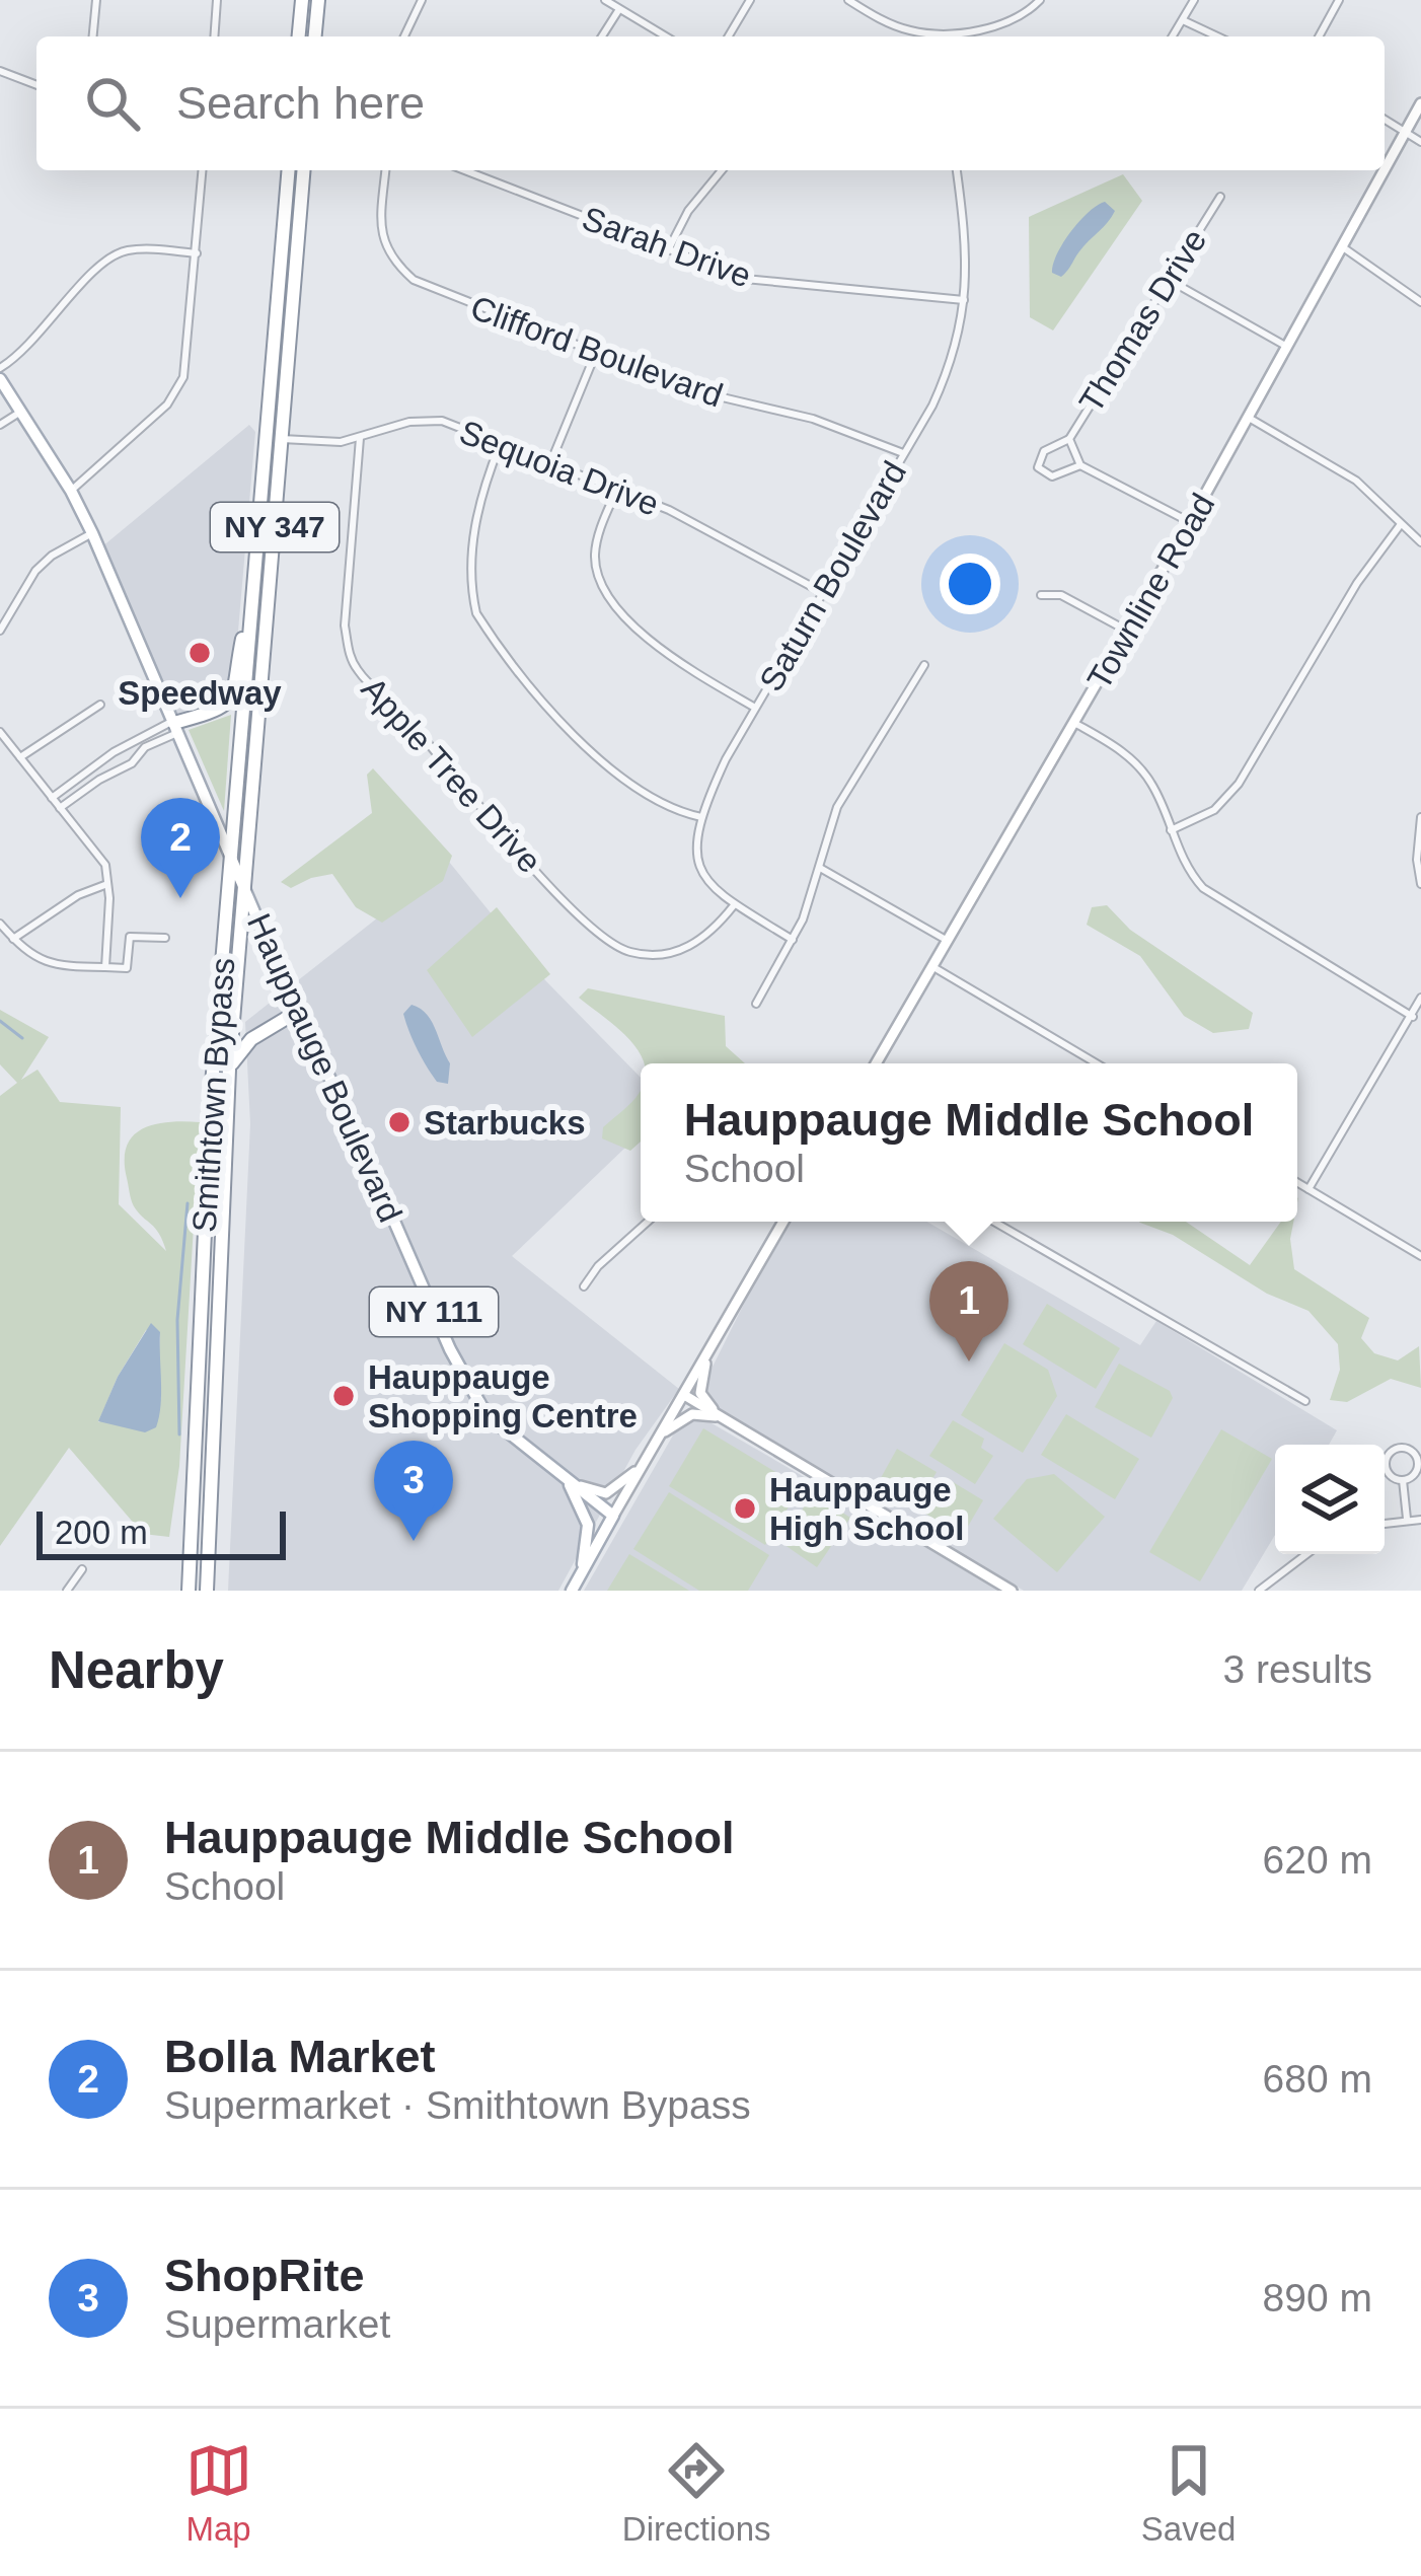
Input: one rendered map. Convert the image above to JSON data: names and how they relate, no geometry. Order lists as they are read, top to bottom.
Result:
{
  "streets": {
    "highway": ["NY 347", "Smithtown Bypass"],
    "main road": ["Hauppauge Boulevard", "NY 111"],
    "street": [
      "Sarah Drive",
      "Thomas Drive",
      "Clifford Boulevard",
      "Sequoia Drive",
      "Saturn Boulevard",
      "Townline Road",
      "Apple Tree Drive"
    ]
  },
  "crossings": [
    ["Sarah Drive", "Saturn Boulevard"],
    ["Clifford Boulevard", "Saturn Boulevard"],
    ["Sequoia Drive", "Saturn Boulevard"],
    ["Sequoia Drive", "Apple Tree Drive"],
    ["Sequoia Drive", "Smithtown Bypass"],
    ["Saturn Boulevard", "Apple Tree Drive"],
    ["Hauppauge Boulevard", "Smithtown Bypass"],
    ["Hauppauge Boulevard", "NY 111"]
  ],
  "places": [
    "Speedway",
    "Starbucks",
    "Hauppauge Shopping Centre",
    "Hauppauge High School"
  ],
  "scale_bar": "200 m",
  "page": {
    "search": "Search here",
    "pins": ["2", "1", "3"],
    "popup": ["Hauppauge Middle School", "School"],
    "scale": "200 m",
    "heading": ["Nearby", "3 results"],
    "list": [
      {
        "mark": "1",
        "name": "Hauppauge Middle School",
        "note": "School",
        "value": "620 m"
      },
      {
        "mark": "2",
        "name": "Bolla Market",
        "note": "Supermarket · Smithtown Bypass",
        "value": "680 m"
      },
      {
        "mark": "3",
        "name": "ShopRite",
        "note": "Supermarket",
        "value": "890 m"
      }
    ],
    "nav": ["Map", "Directions", "Saved"]
  }
}
